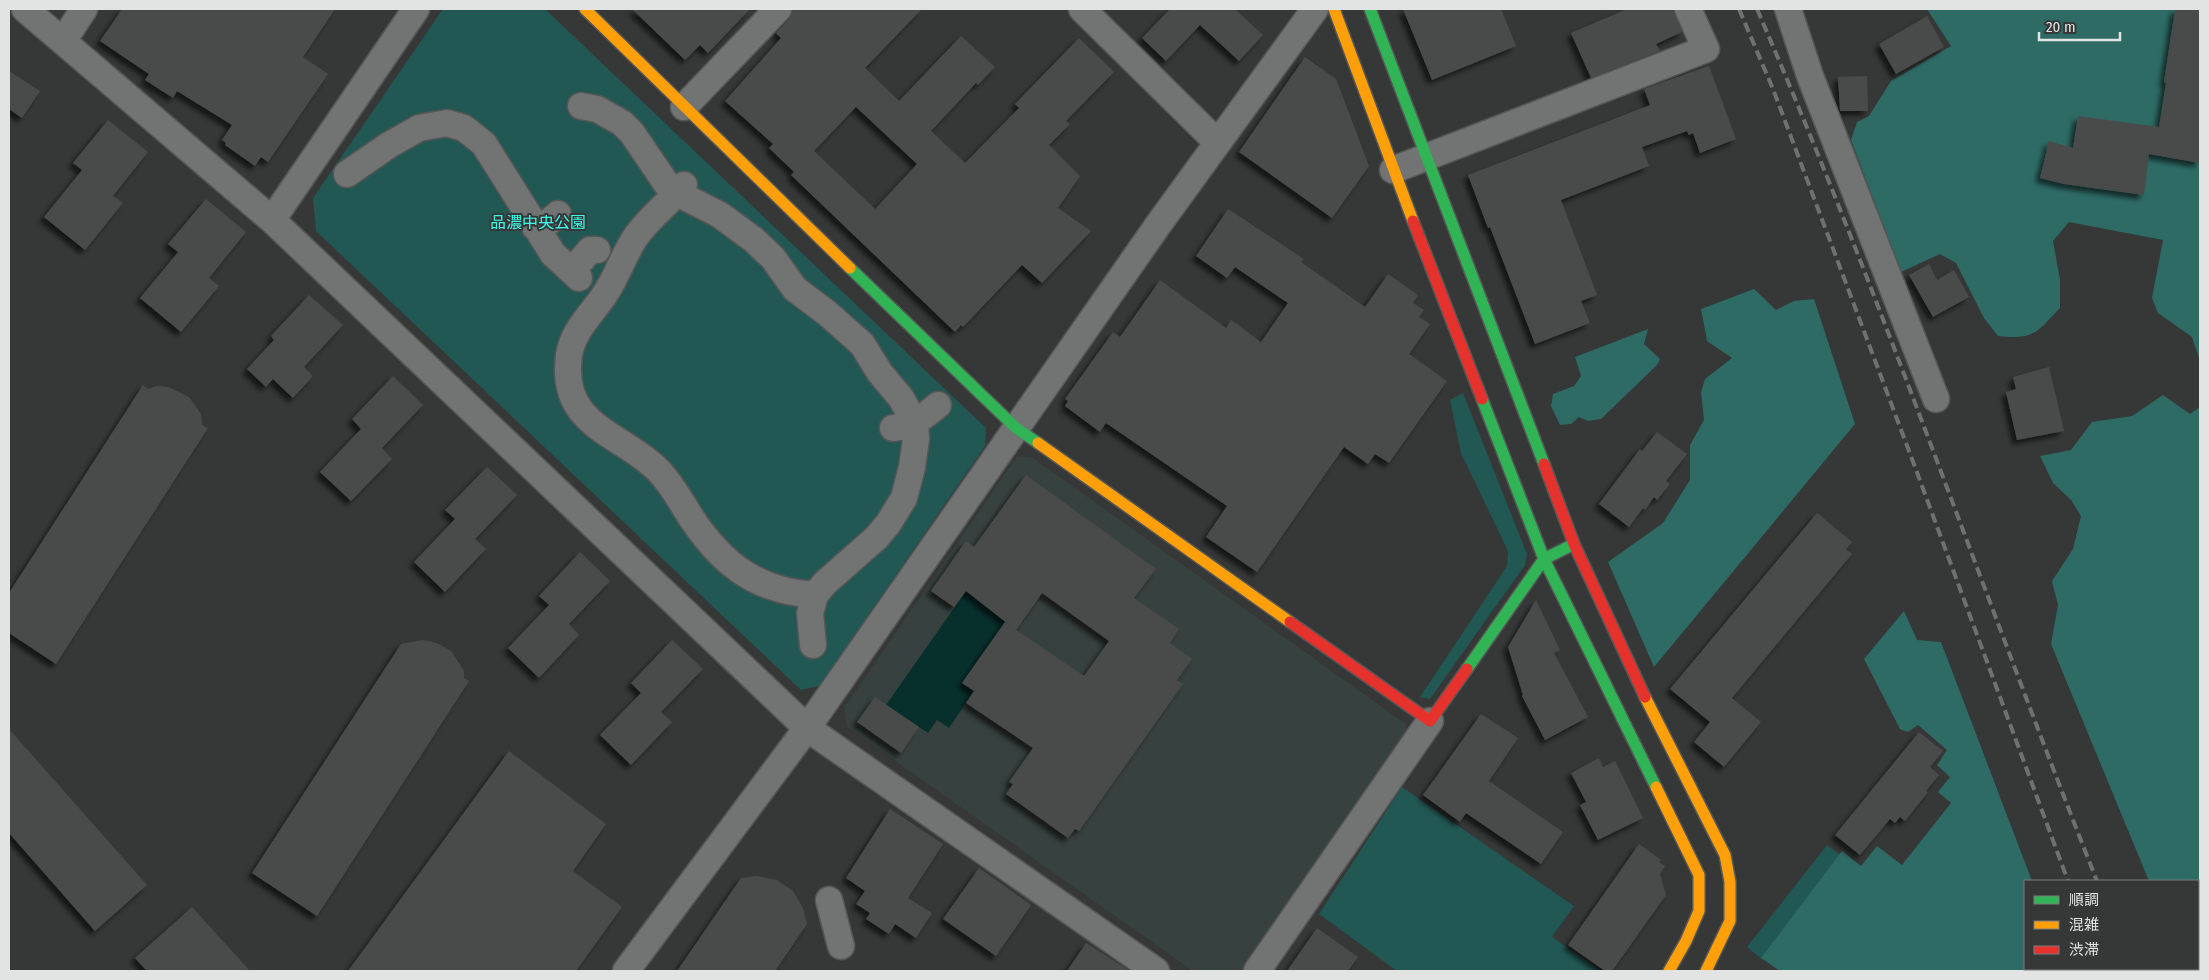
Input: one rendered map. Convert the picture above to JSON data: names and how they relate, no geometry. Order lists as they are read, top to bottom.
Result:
{
  "parks": ["品濃中央公園"],
  "legend": ["順調", "混雑", "渋滞"],
  "scale_bar": "20 m"
}
